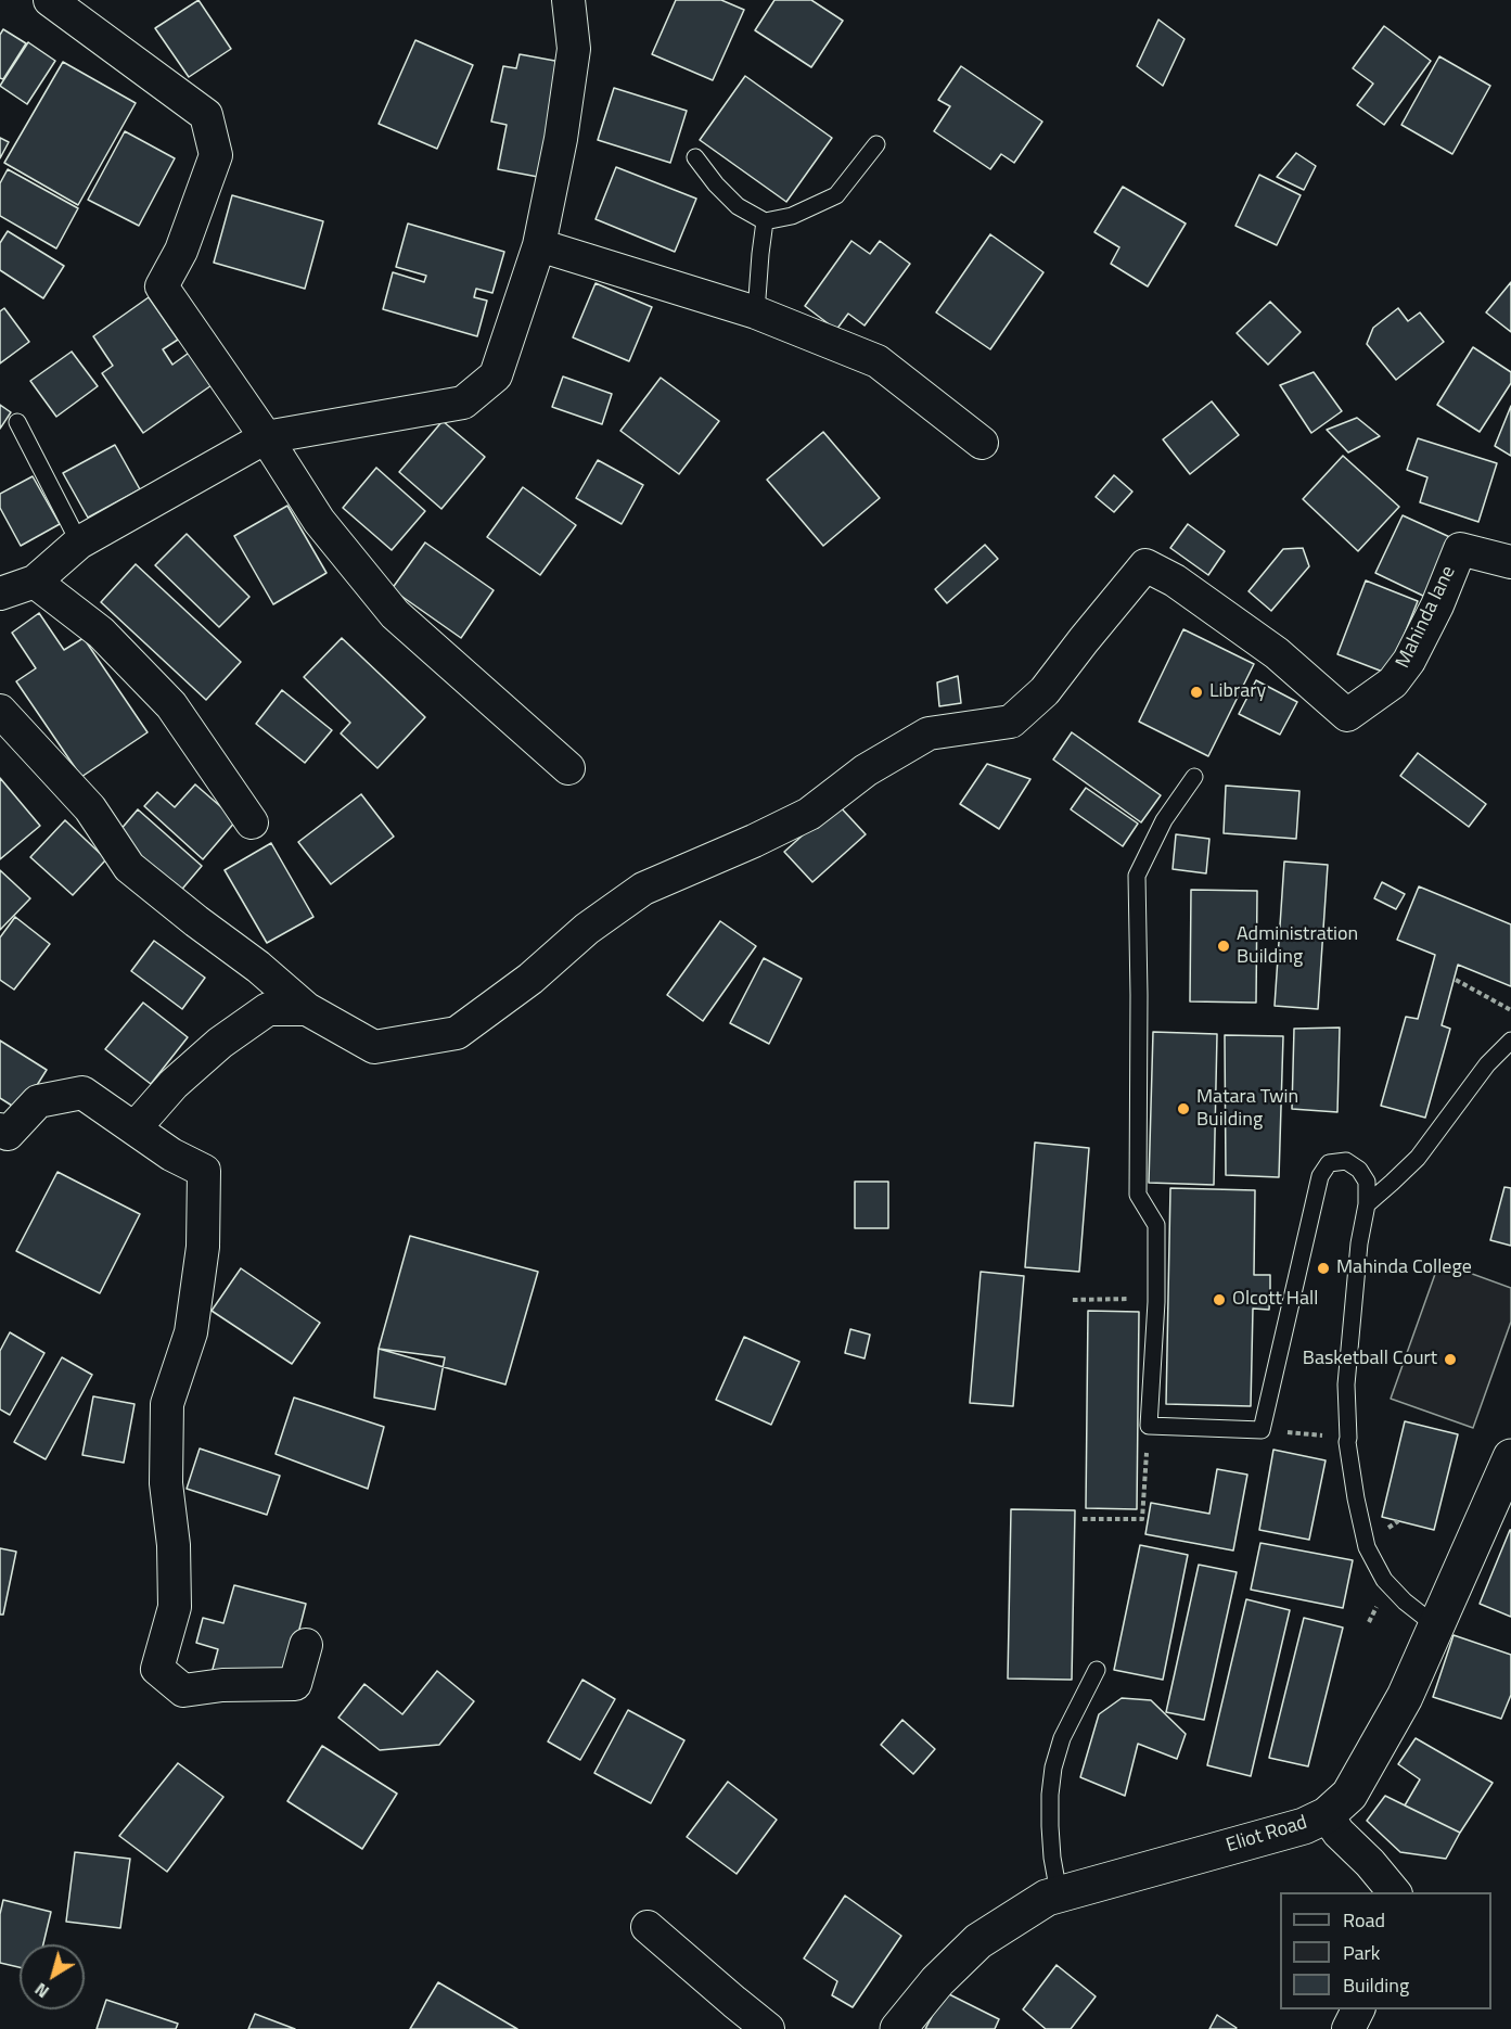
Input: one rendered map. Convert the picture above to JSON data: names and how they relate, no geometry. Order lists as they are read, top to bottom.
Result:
{
  "streets": {
    "street": ["Mahinda lane", "Eliot Road"]
  },
  "places": [
    "Library",
    "Administration Building",
    "Matara Twin Building",
    "Mahinda College",
    "Olcott Hall",
    "Basketball Court"
  ],
  "legend": ["Road", "Park", "Building"],
  "north": "bottom left"
}
